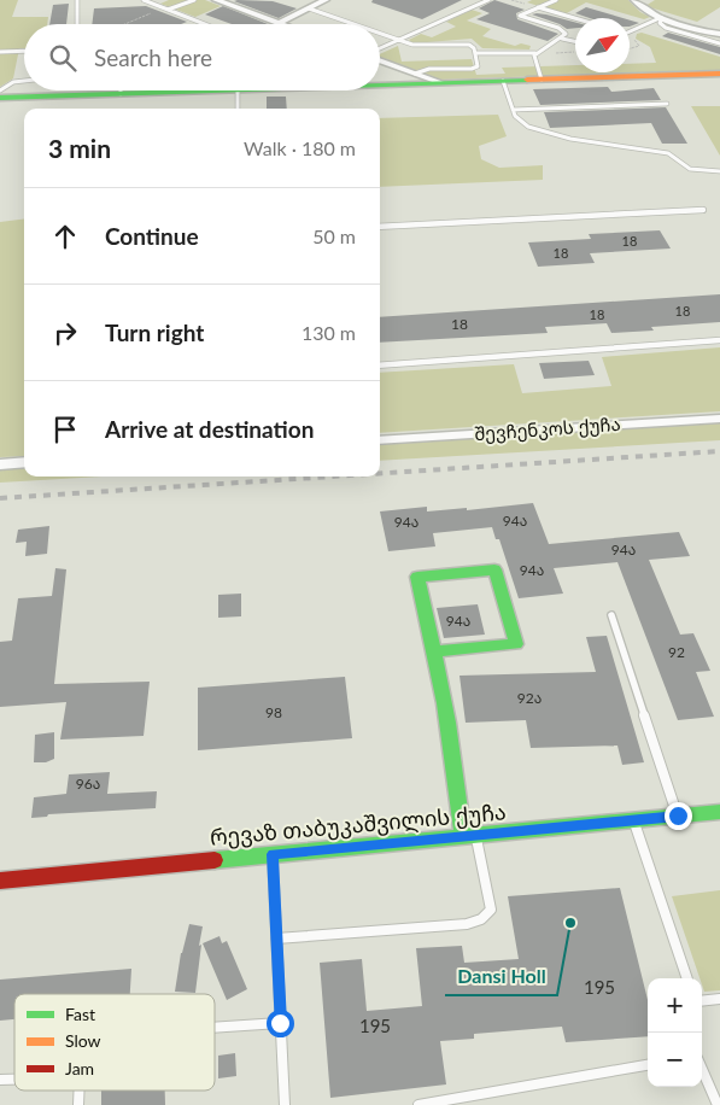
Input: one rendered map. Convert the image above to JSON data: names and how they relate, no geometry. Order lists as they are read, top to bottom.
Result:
{
  "streets": {
    "street": ["შევჩენკოს ქუჩა", "რევაზ თაბუკაშვილის ქუჩა"]
  },
  "places": ["Dansi Holl"],
  "house_numbers": [
    "18",
    "18",
    "18",
    "18",
    "18",
    "94ა",
    "94ა",
    "94ა",
    "94ა",
    "94ა",
    "92",
    "92ა",
    "98",
    "96ა",
    "195",
    "195"
  ],
  "legend": ["Fast", "Slow", "Jam"],
  "north": "top right",
  "page": {
    "search": "Search here",
    "heading": ["3 min", "Walk · 180 m"],
    "list": [
      ["Continue", "50 m"],
      ["Turn right", "130 m"],
      "Arrive at destination"
    ],
    "map_buttons": ["+", "−"]
  }
}
